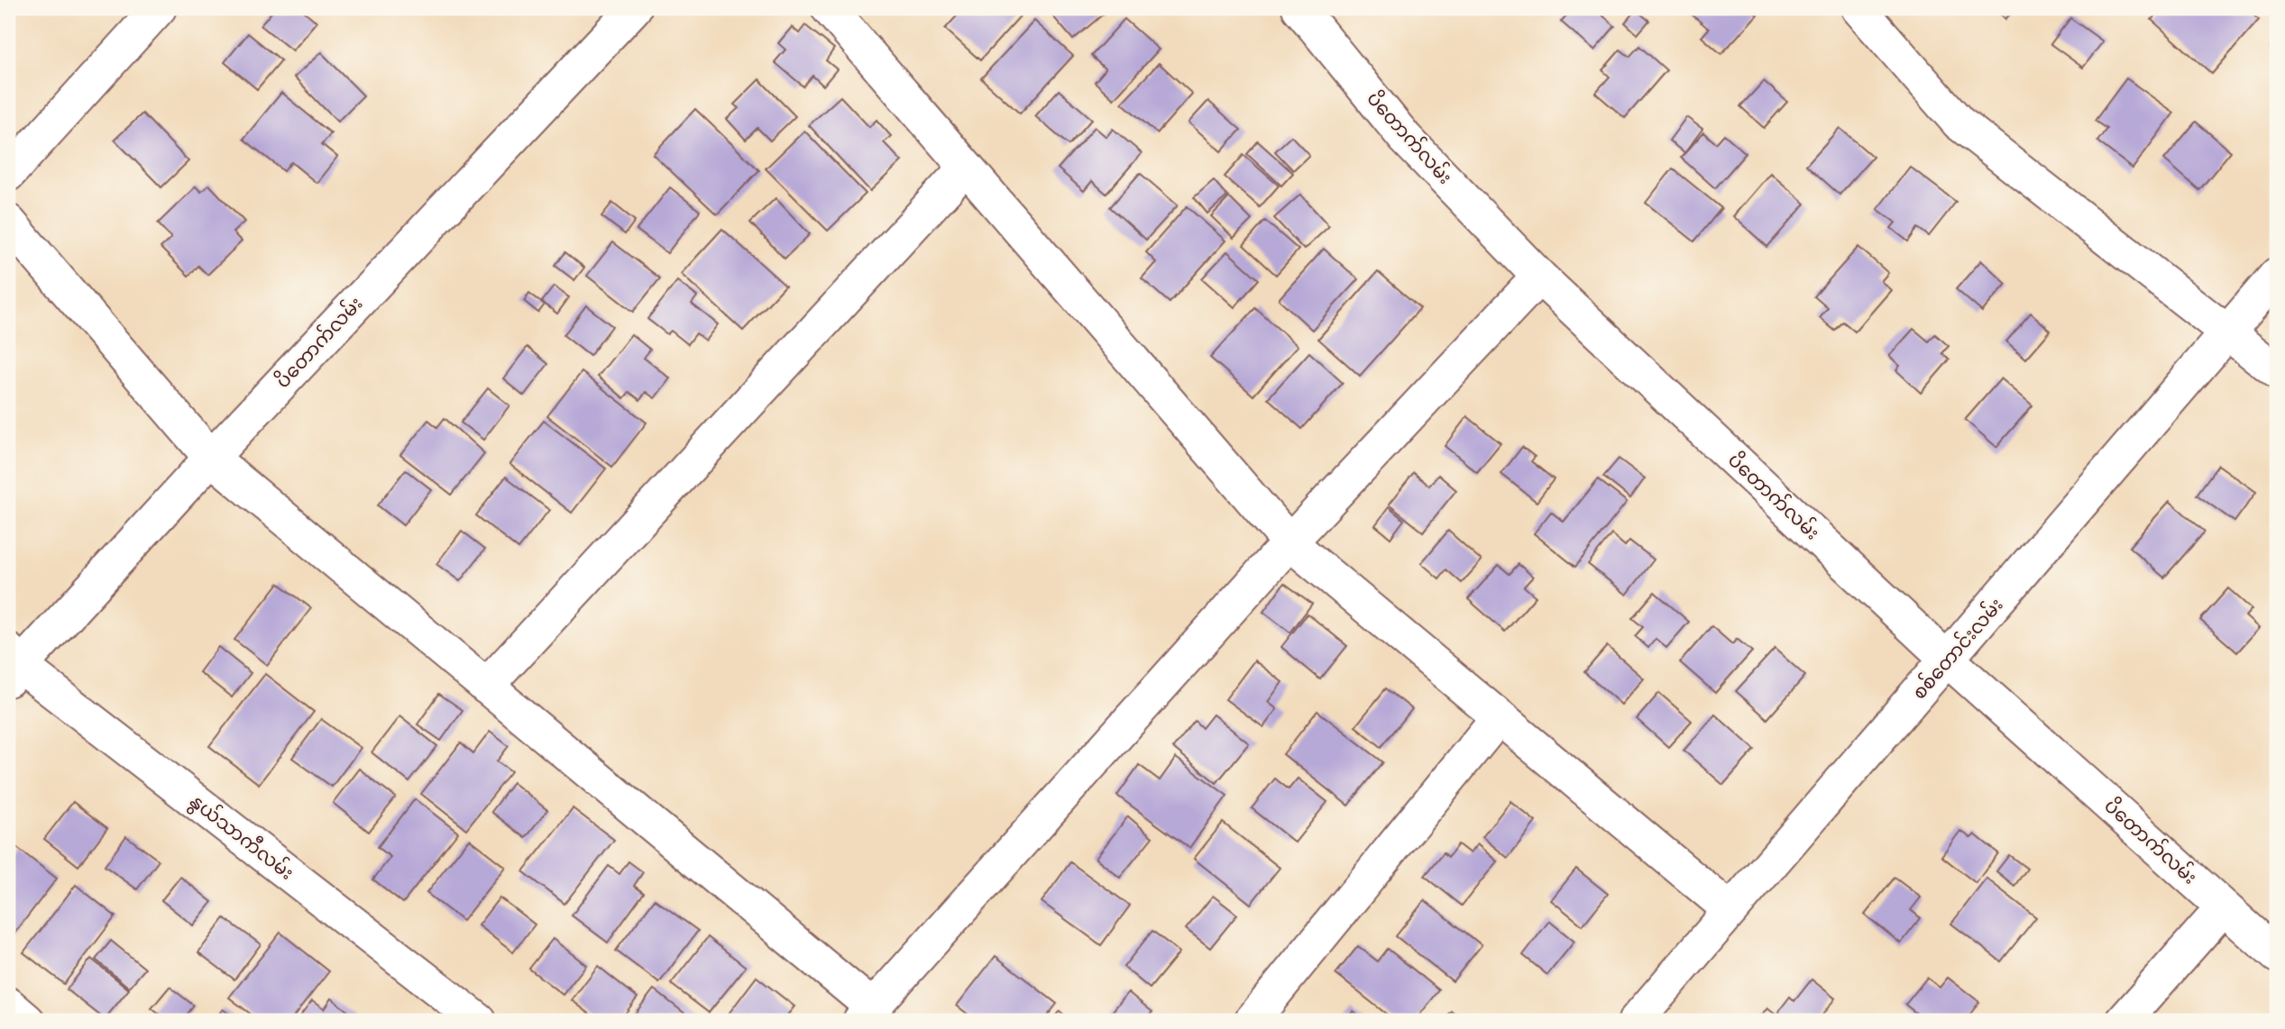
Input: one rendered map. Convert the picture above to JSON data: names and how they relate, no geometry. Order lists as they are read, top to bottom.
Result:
{
  "streets": {
    "street": ["ပိတောက်လမ်း", "စစ်တောင်းလမ်း", "နွယ်သာကီလမ်း"]
  },
  "crossings": [
    ["ပိတောက်လမ်း", "စစ်တောင်းလမ်း"],
    ["ပိတောက်လမ်း", "နွယ်သာကီလမ်း"]
  ]
}
